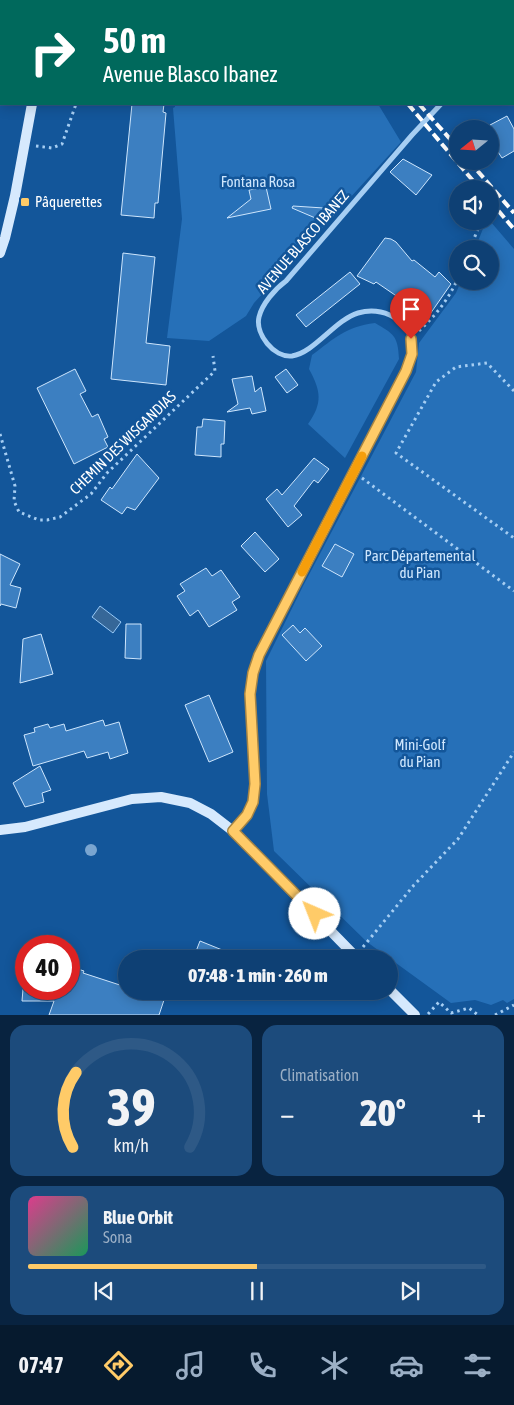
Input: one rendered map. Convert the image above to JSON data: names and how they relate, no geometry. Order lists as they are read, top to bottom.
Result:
{
  "streets": {
    "street": ["AVENUE BLASCO IBANEZ"],
    "path": ["CHEMIN DES WISGANDIAS"]
  },
  "parks": ["Fontana Rosa", "Parc Départemental du Pian", "Mini-Golf du Pian"],
  "places": {
    "transit": ["Pâquerettes"]
  },
  "north": "left",
  "page": {
    "turn": ["50 m", "Avenue Blasco Ibanez"],
    "limit": "40",
    "trip": "07:48 · 1 min · 260 m",
    "tile": "Climatisation",
    "heat": ["−", "20°", "+"],
    "song": ["Blue Orbit", "Sona"],
    "tabs": "07:47",
    "gauge": ["39", "km/h"]
  }
}
